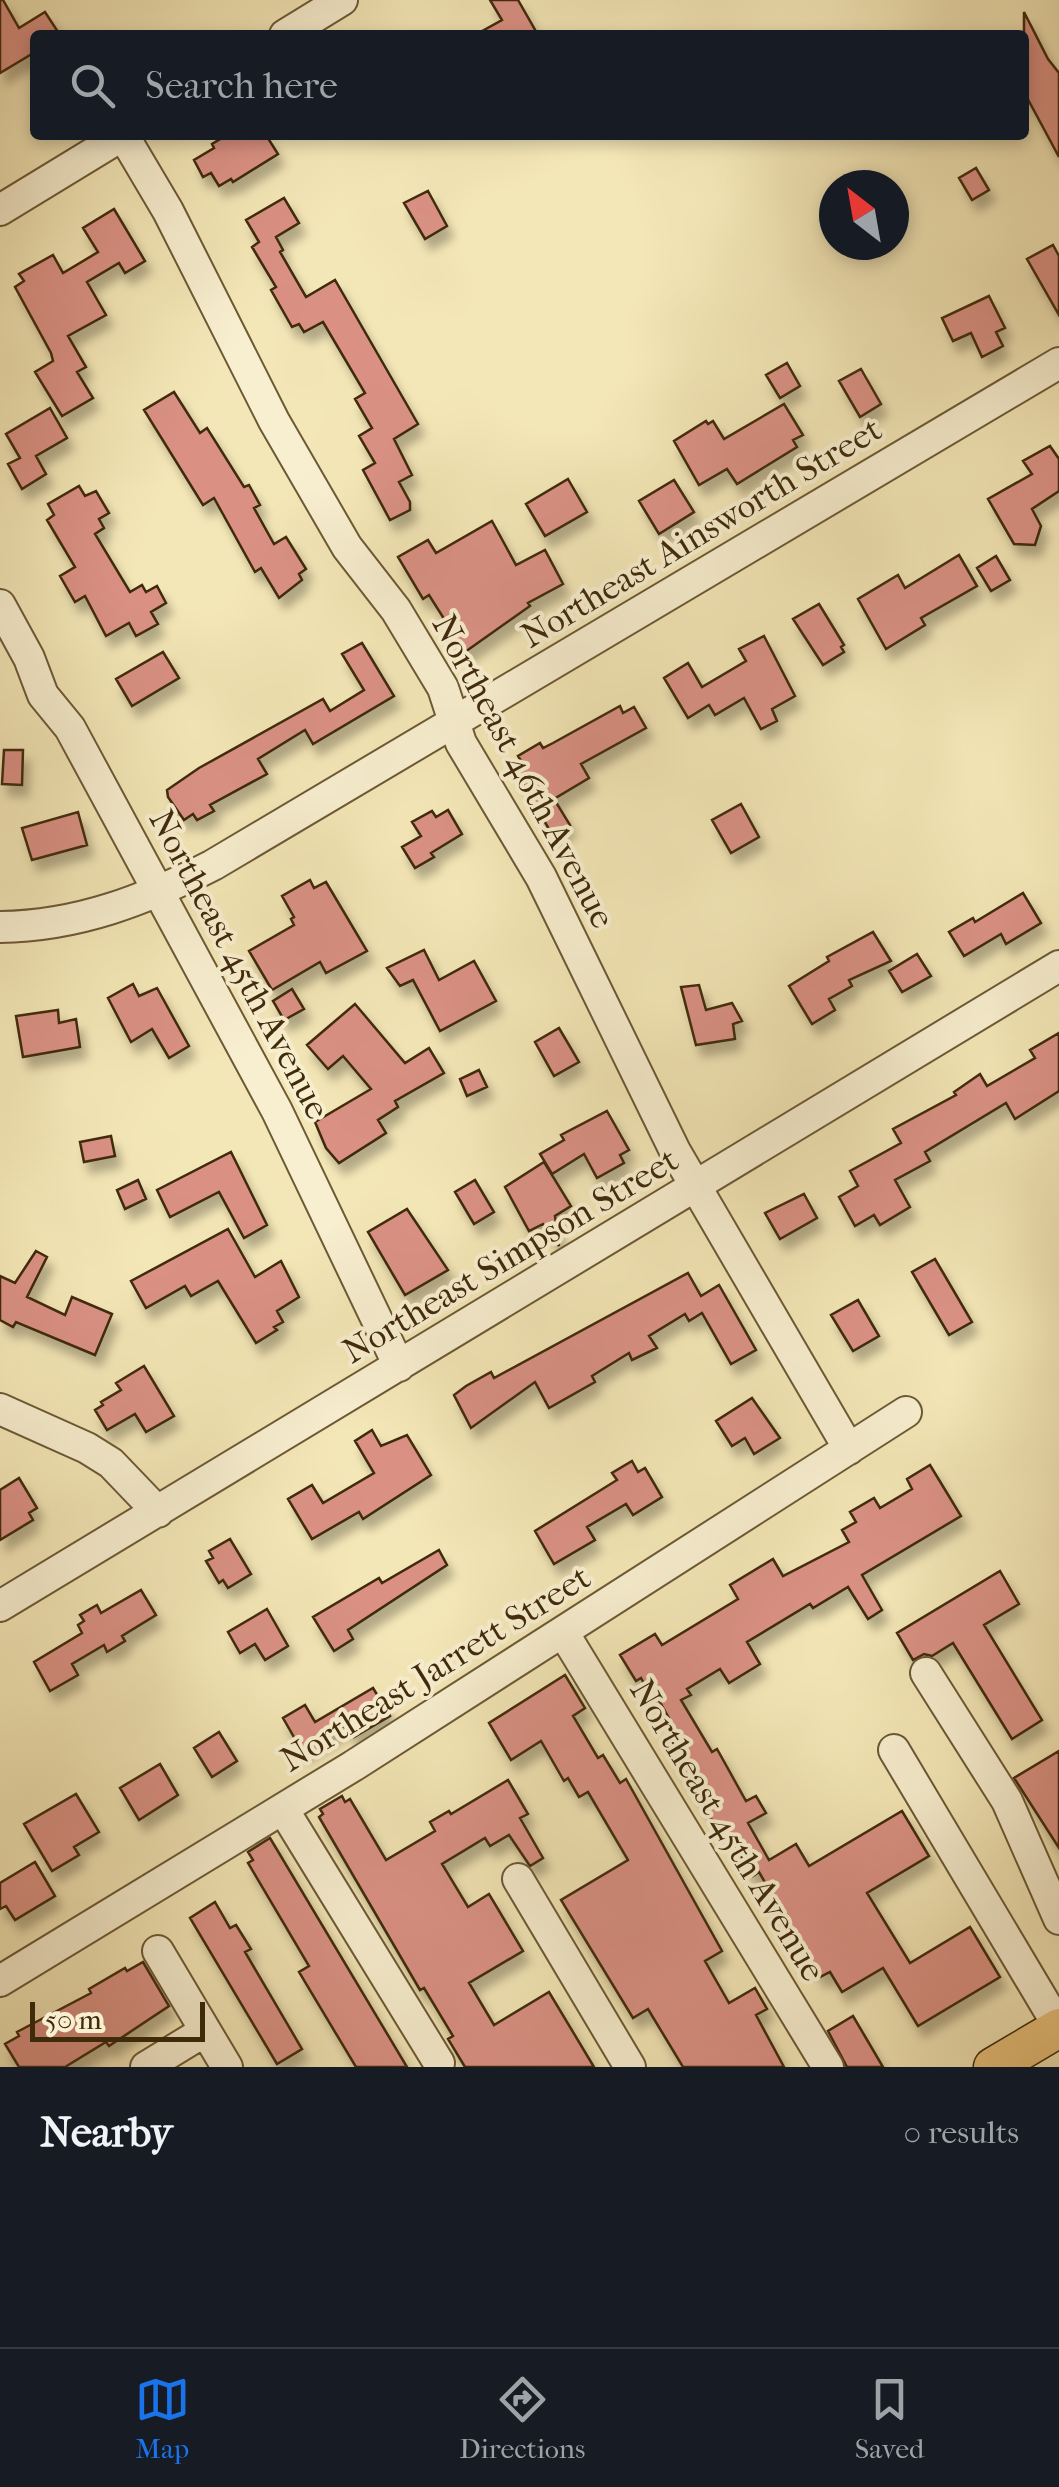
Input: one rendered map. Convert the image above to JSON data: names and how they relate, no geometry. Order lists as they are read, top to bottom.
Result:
{
  "streets": {
    "street": [
      "Northeast Ainsworth Street",
      "Northeast 46th Avenue",
      "Northeast 45th Avenue",
      "Northeast Simpson Street",
      "Northeast Jarrett Street"
    ]
  },
  "crossings": [
    ["Northeast Ainsworth Street", "Northeast 46th Avenue"],
    ["Northeast Ainsworth Street", "Northeast 45th Avenue"],
    ["Northeast 46th Avenue", "Northeast Simpson Street"],
    ["Northeast 46th Avenue", "Northeast Jarrett Street"],
    ["Northeast 45th Avenue", "Northeast Simpson Street"],
    ["Northeast 45th Avenue", "Northeast Jarrett Street"]
  ],
  "scale_bar": "50 m",
  "north": "top left",
  "page": {
    "search": "Search here",
    "scale": "50 m",
    "heading": ["Nearby", "0 results"],
    "nav": ["Map", "Directions", "Saved"]
  }
}
